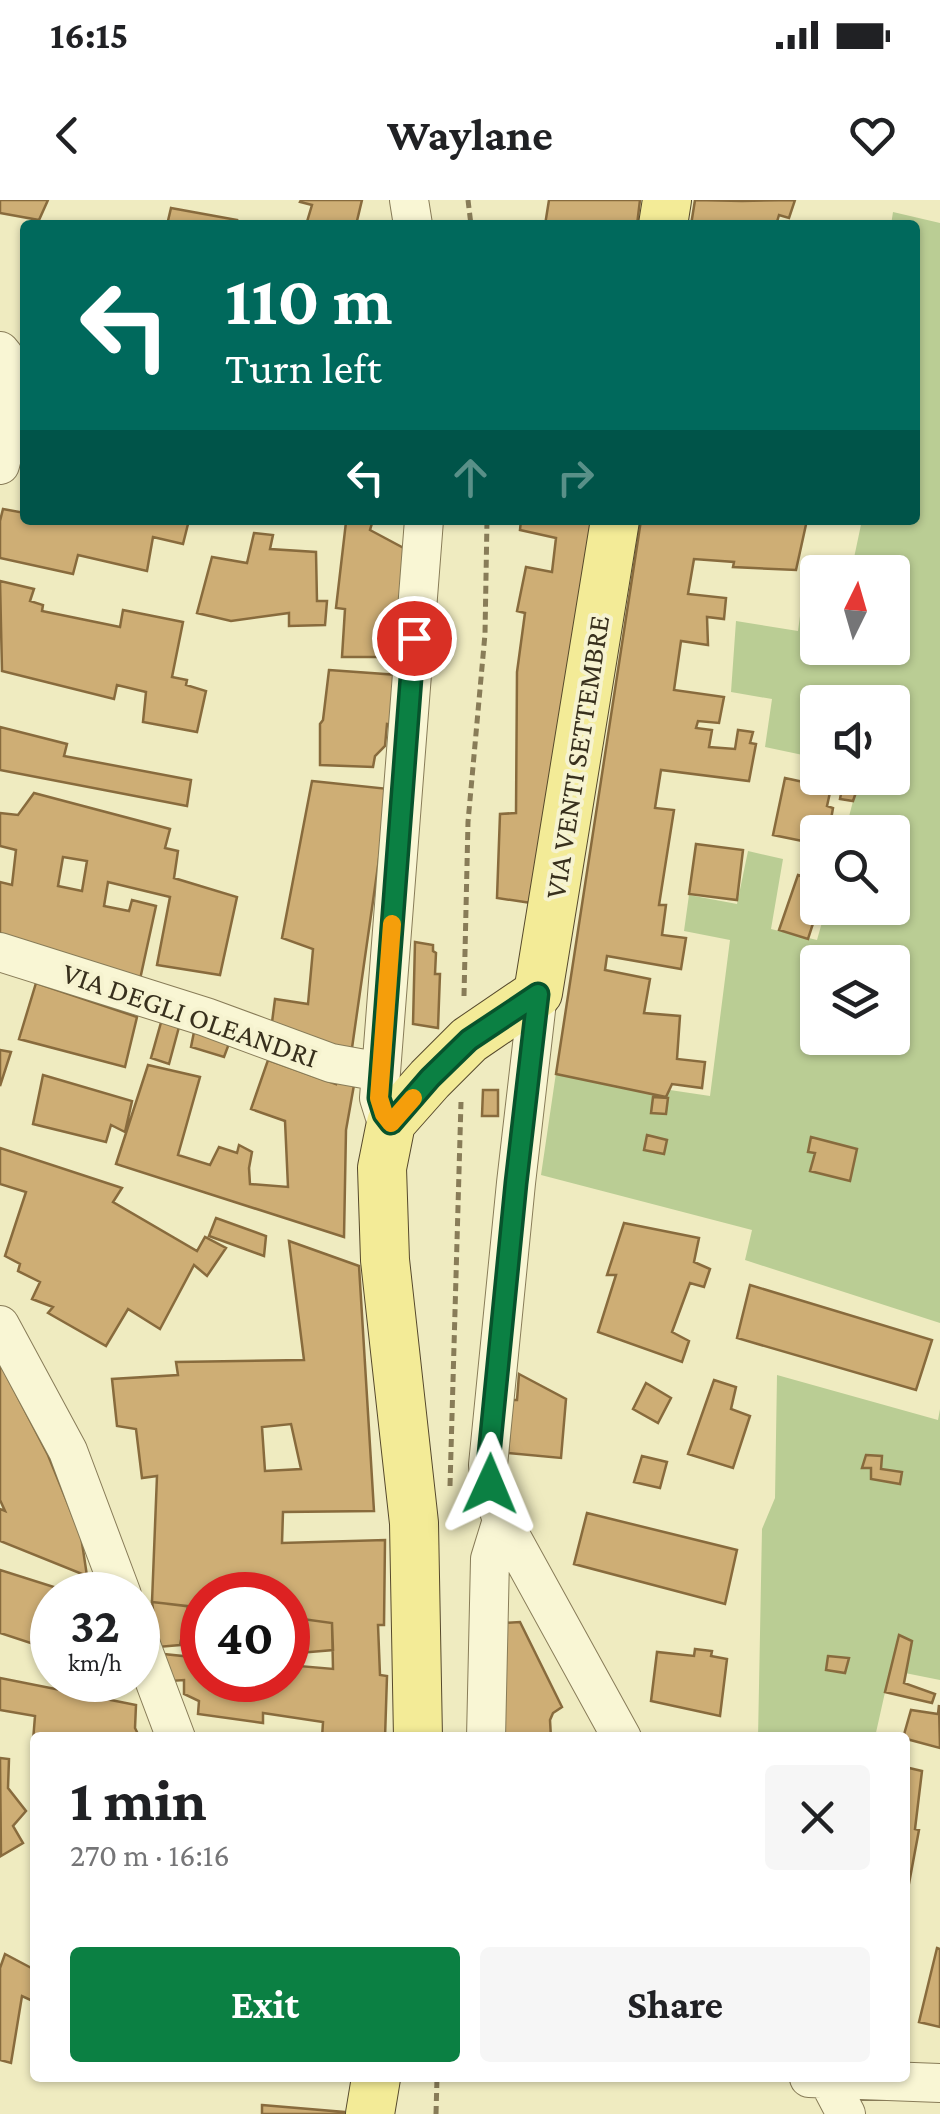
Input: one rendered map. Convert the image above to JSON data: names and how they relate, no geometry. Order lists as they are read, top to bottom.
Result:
{
  "streets": {
    "main road": ["VIA VENTI SETTEMBRE"],
    "street": ["VIA DEGLI OLEANDRI"]
  },
  "north": "top",
  "page": {
    "status": "16:15",
    "header": "Waylane",
    "turn": ["110 m", "Turn left"],
    "speed": "32 km/h",
    "limit": "40",
    "heading": ["1 min", "270 m · 16:16"],
    "buttons": ["Exit", "Share"]
  }
}
